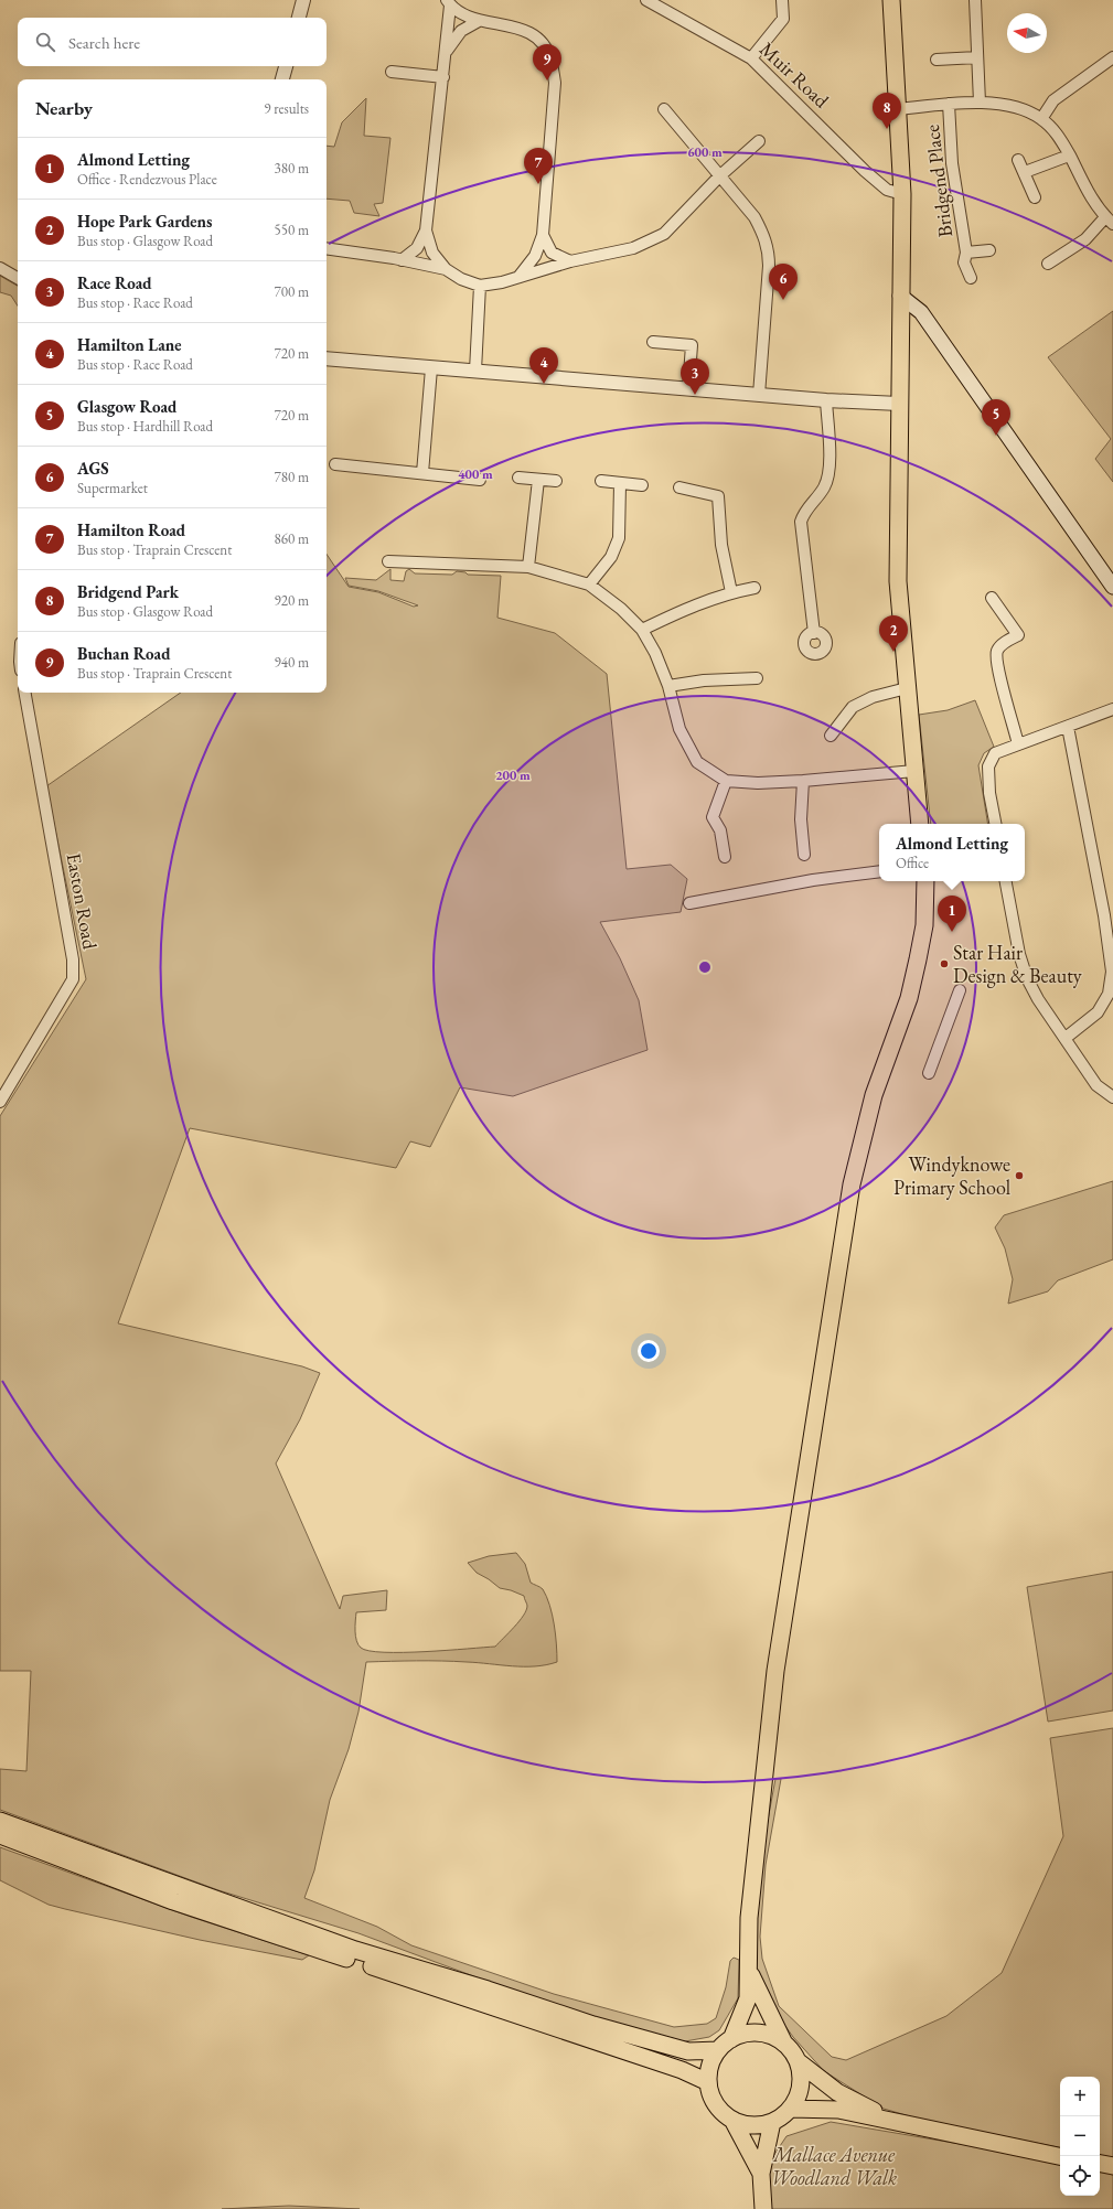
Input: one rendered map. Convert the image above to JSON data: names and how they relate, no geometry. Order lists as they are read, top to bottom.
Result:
{
  "streets": {
    "street": ["Muir Road", "Bridgend Place", "Easton Road"]
  },
  "parks": ["Mallace Avenue Woodland Walk"],
  "places": ["Star Hair Design & Beauty", "Windyknowe Primary School"],
  "north": "left",
  "page": {
    "search": "Search here",
    "pins": [
      "9",
      "8",
      "7",
      "6",
      "4",
      "3",
      "5",
      "2",
      "1"
    ],
    "heading": ["Nearby", "9 results"],
    "list": [
      {
        "mark": "1",
        "name": "Almond Letting",
        "note": "Office · Rendezvous Place",
        "value": "380 m"
      },
      {
        "mark": "2",
        "name": "Hope Park Gardens",
        "note": "Bus stop · Glasgow Road",
        "value": "550 m"
      },
      {
        "mark": "3",
        "name": "Race Road",
        "note": "Bus stop · Race Road",
        "value": "700 m"
      },
      {
        "mark": "4",
        "name": "Hamilton Lane",
        "note": "Bus stop · Race Road",
        "value": "720 m"
      },
      {
        "mark": "5",
        "name": "Glasgow Road",
        "note": "Bus stop · Hardhill Road",
        "value": "720 m"
      },
      {
        "mark": "6",
        "name": "AGS",
        "note": "Supermarket",
        "value": "780 m"
      },
      {
        "mark": "7",
        "name": "Hamilton Road",
        "note": "Bus stop · Traprain Crescent",
        "value": "860 m"
      },
      {
        "mark": "8",
        "name": "Bridgend Park",
        "note": "Bus stop · Glasgow Road",
        "value": "920 m"
      },
      {
        "mark": "9",
        "name": "Buchan Road",
        "note": "Bus stop · Traprain Crescent",
        "value": "940 m"
      }
    ],
    "popup": ["Almond Letting", "Office"],
    "map_buttons": ["+", "−"]
  },
  "rings": ["600 m", "400 m", "200 m"]
}
